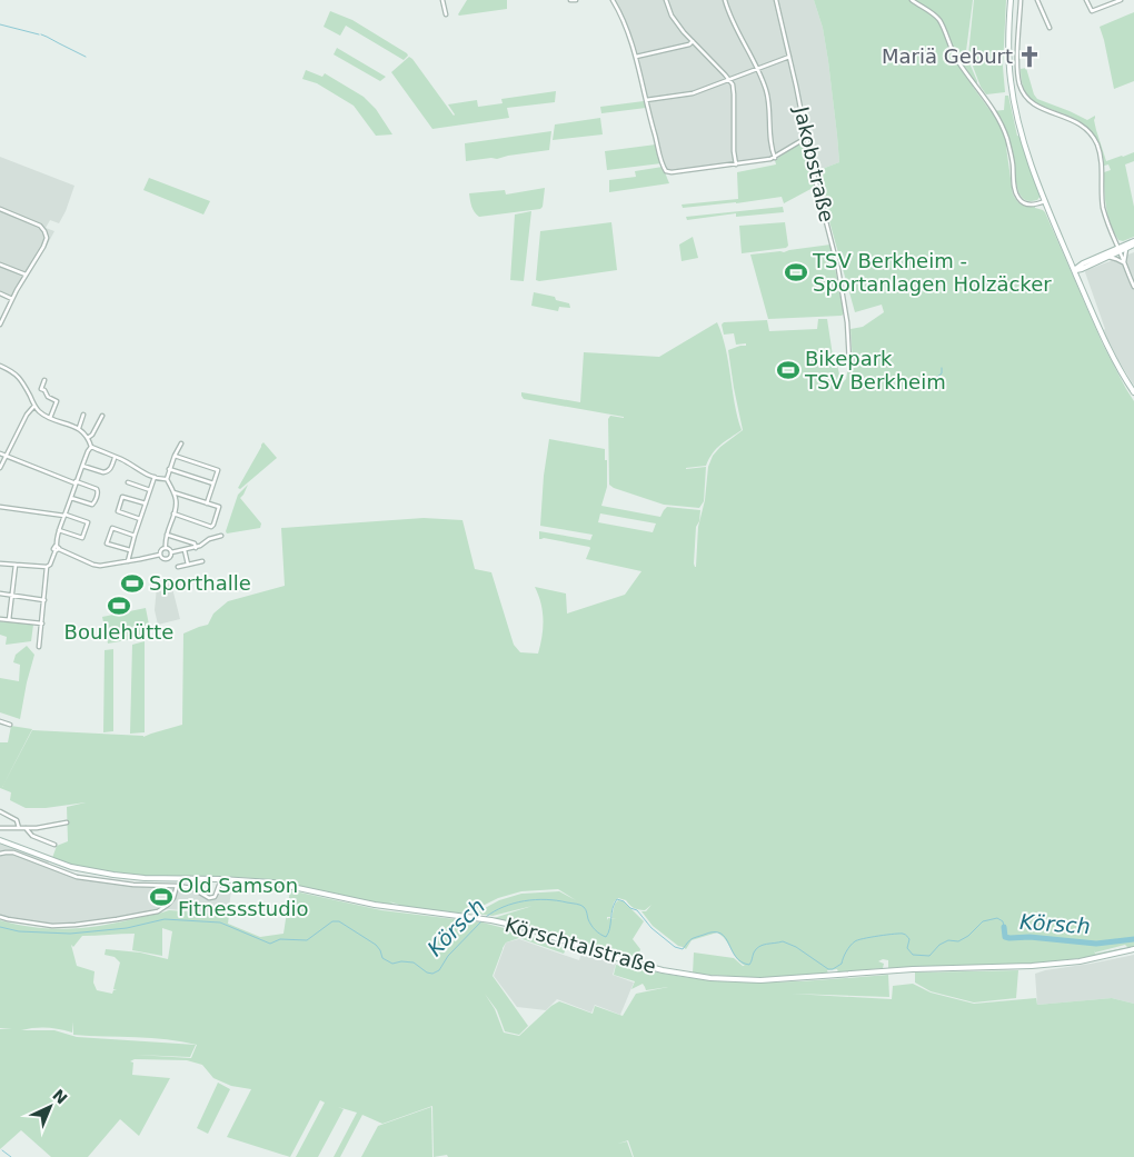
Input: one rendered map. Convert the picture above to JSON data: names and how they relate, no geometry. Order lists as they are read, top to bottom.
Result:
{
  "streets": {
    "main road": ["Körschtalstraße"],
    "street": ["Jakobstraße"]
  },
  "water": ["Körsch"],
  "places": {
    "church": ["Mariä Geburt"],
    "sports": [
      "TSV Berkheim - Sportanlagen Holzäcker",
      "Bikepark TSV Berkheim",
      "Sporthalle",
      "Boulehütte",
      "Old Samson Fitnessstudio"
    ]
  },
  "north": "top right"
}
